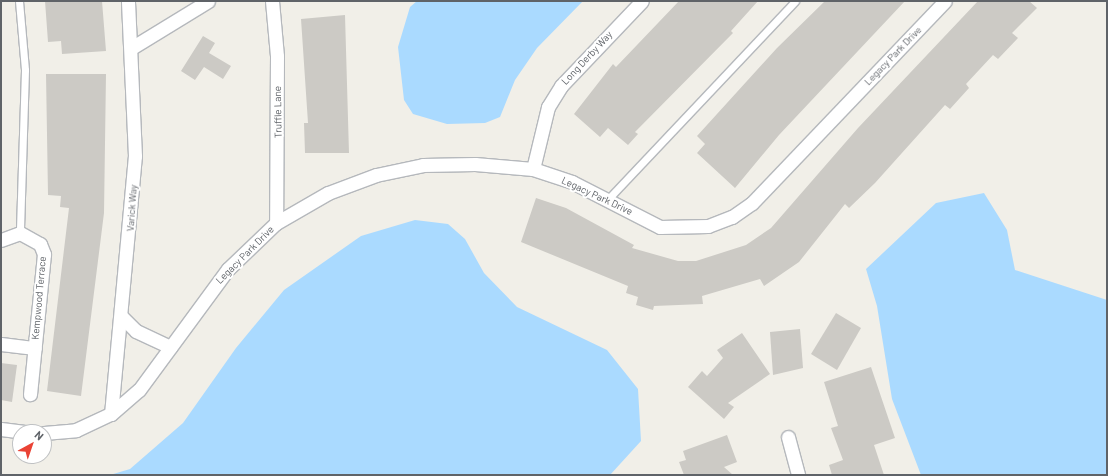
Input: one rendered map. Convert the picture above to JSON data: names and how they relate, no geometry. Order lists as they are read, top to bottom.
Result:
{
  "streets": {
    "street": [
      "Legacy Park Drive",
      "Long Derby Way",
      "Truffle Lane",
      "Varick Way",
      "Kempwood Terrace"
    ]
  },
  "crossings": [
    ["Legacy Park Drive", "Long Derby Way"],
    ["Legacy Park Drive", "Truffle Lane"],
    ["Legacy Park Drive", "Varick Way"]
  ],
  "north": "top right"
}
